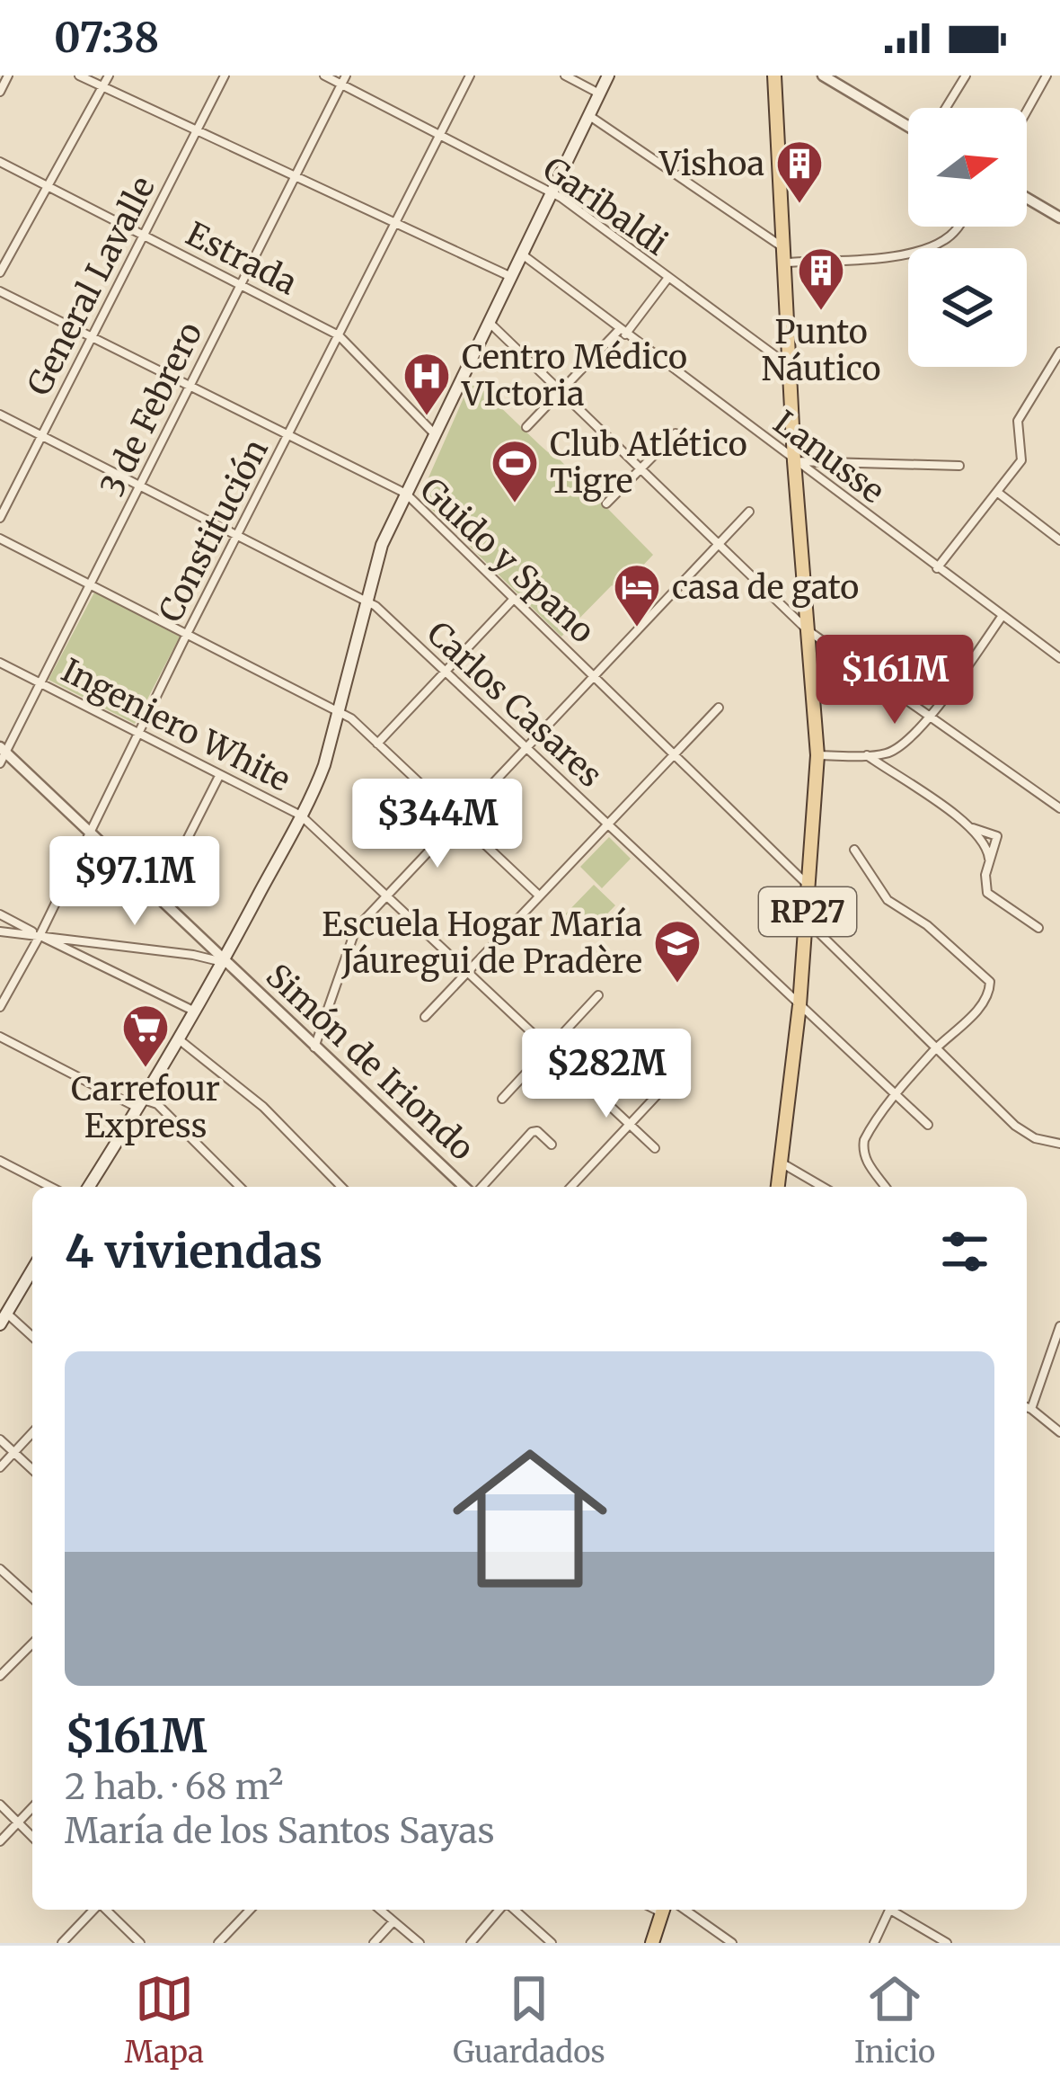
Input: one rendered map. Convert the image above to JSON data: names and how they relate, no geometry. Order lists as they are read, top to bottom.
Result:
{
  "streets": {
    "main road": ["RP27"],
    "street": [
      "Garibaldi",
      "Estrada",
      "General Lavalle",
      "3 de Febrero",
      "Lanusse",
      "Constitución",
      "Guido y Spano",
      "Carlos Casares",
      "Ingeniero White",
      "Simón de Iriondo"
    ]
  },
  "crossings": [
    ["Garibaldi", "3 de Febrero"],
    ["Garibaldi", "Constitución"],
    ["Garibaldi", "RP27"],
    ["Estrada", "General Lavalle"],
    ["Estrada", "3 de Febrero"],
    ["Estrada", "Constitución"],
    ["General Lavalle", "Guido y Spano"],
    ["General Lavalle", "Carlos Casares"],
    ["3 de Febrero", "Guido y Spano"],
    ["3 de Febrero", "Carlos Casares"],
    ["3 de Febrero", "Ingeniero White"],
    ["3 de Febrero", "Simón de Iriondo"],
    ["Lanusse", "RP27"],
    ["Constitución", "Guido y Spano"],
    ["Constitución", "Carlos Casares"],
    ["Constitución", "Ingeniero White"],
    ["Constitución", "Simón de Iriondo"],
    ["Guido y Spano", "RP27"],
    ["Carlos Casares", "RP27"]
  ],
  "places": {
    "building": ["Vishoa", "Punto Náutico"],
    "hospital": ["Centro Médico VIctoria"],
    "sports": ["Club Atlético Tigre"],
    "hotel": ["casa de gato"],
    "school or university": ["Escuela Hogar María Jáuregui de Pradère"],
    "supermarket": ["Carrefour Express"]
  },
  "north": "right",
  "page": {
    "status": "07:38",
    "price": [
      "$161M",
      "$344M",
      "$97.1M",
      "$282M"
    ],
    "heading": "4 viviendas",
    "list": [
      {
        "name": "$161M",
        "note": "2 hab. · 68 m² · María de los Santos Sayas"
      }
    ],
    "tabs": ["Mapa", "Guardados", "Inicio"]
  }
}
